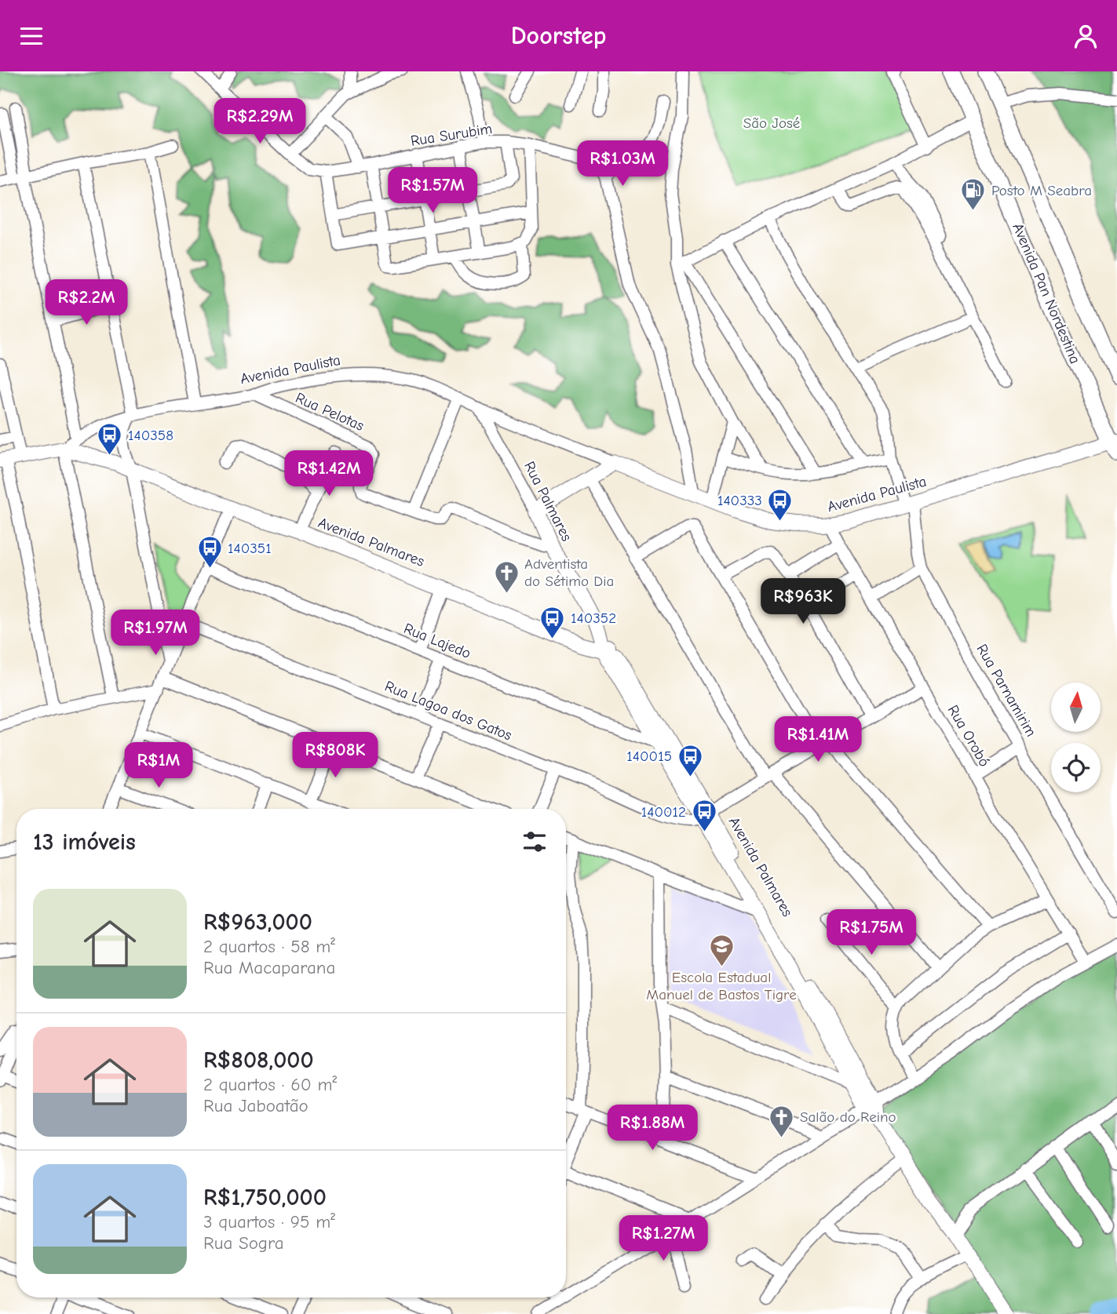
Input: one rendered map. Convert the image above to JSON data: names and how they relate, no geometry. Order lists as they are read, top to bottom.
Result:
{
  "streets": {
    "highway": ["Avenida Pan Nordestina"],
    "main road": ["Avenida Paulista", "Rua Palmares", "Avenida Palmares"],
    "street": [
      "Rua Surubim",
      "Rua Pelotas",
      "Rua Lajedo",
      "Rua Parnamirim",
      "Rua Lagoa dos Gatos",
      "Rua Orobó"
    ]
  },
  "crossings": [
    ["Avenida Pan Nordestina", "Avenida Paulista"],
    ["Avenida Paulista", "Rua Pelotas"],
    ["Avenida Paulista", "Rua Palmares"],
    ["Avenida Paulista", "Avenida Palmares"],
    ["Avenida Paulista", "Rua Parnamirim"],
    ["Avenida Paulista", "Rua Orobó"],
    ["Rua Pelotas", "Rua Palmares"],
    ["Rua Palmares", "Avenida Palmares"],
    ["Avenida Palmares", "Rua Lajedo"],
    ["Avenida Palmares", "Rua Lagoa dos Gatos"]
  ],
  "parks": ["São José"],
  "places": {
    "fuel station": ["Posto M Seabra"],
    "bus stop": [
      "140358",
      "140333",
      "140351",
      "140352",
      "140015",
      "140012"
    ],
    "church": ["Adventista do Sétimo Dia", "Salão do Reino"],
    "school or university": ["Escola Estadual Manuel de Bastos Tigre"]
  },
  "north": "top",
  "page": {
    "header": "Doorstep",
    "price": [
      "R$2.29M",
      "R$1.03M",
      "R$1.57M",
      "R$2.2M",
      "R$1.42M",
      "R$963K",
      "R$1.97M",
      "R$1.41M",
      "R$808K",
      "R$1M",
      "R$1.75M",
      "R$1.88M",
      "R$1.27M"
    ],
    "heading": "13 imóveis",
    "list": [
      {
        "name": "R$963,000",
        "note": "2 quartos · 58 m² · Rua Macaparana"
      },
      {
        "name": "R$808,000",
        "note": "2 quartos · 60 m² · Rua Jaboatão"
      },
      {
        "name": "R$1,750,000",
        "note": "3 quartos · 95 m² · Rua Sogra"
      }
    ]
  }
}
